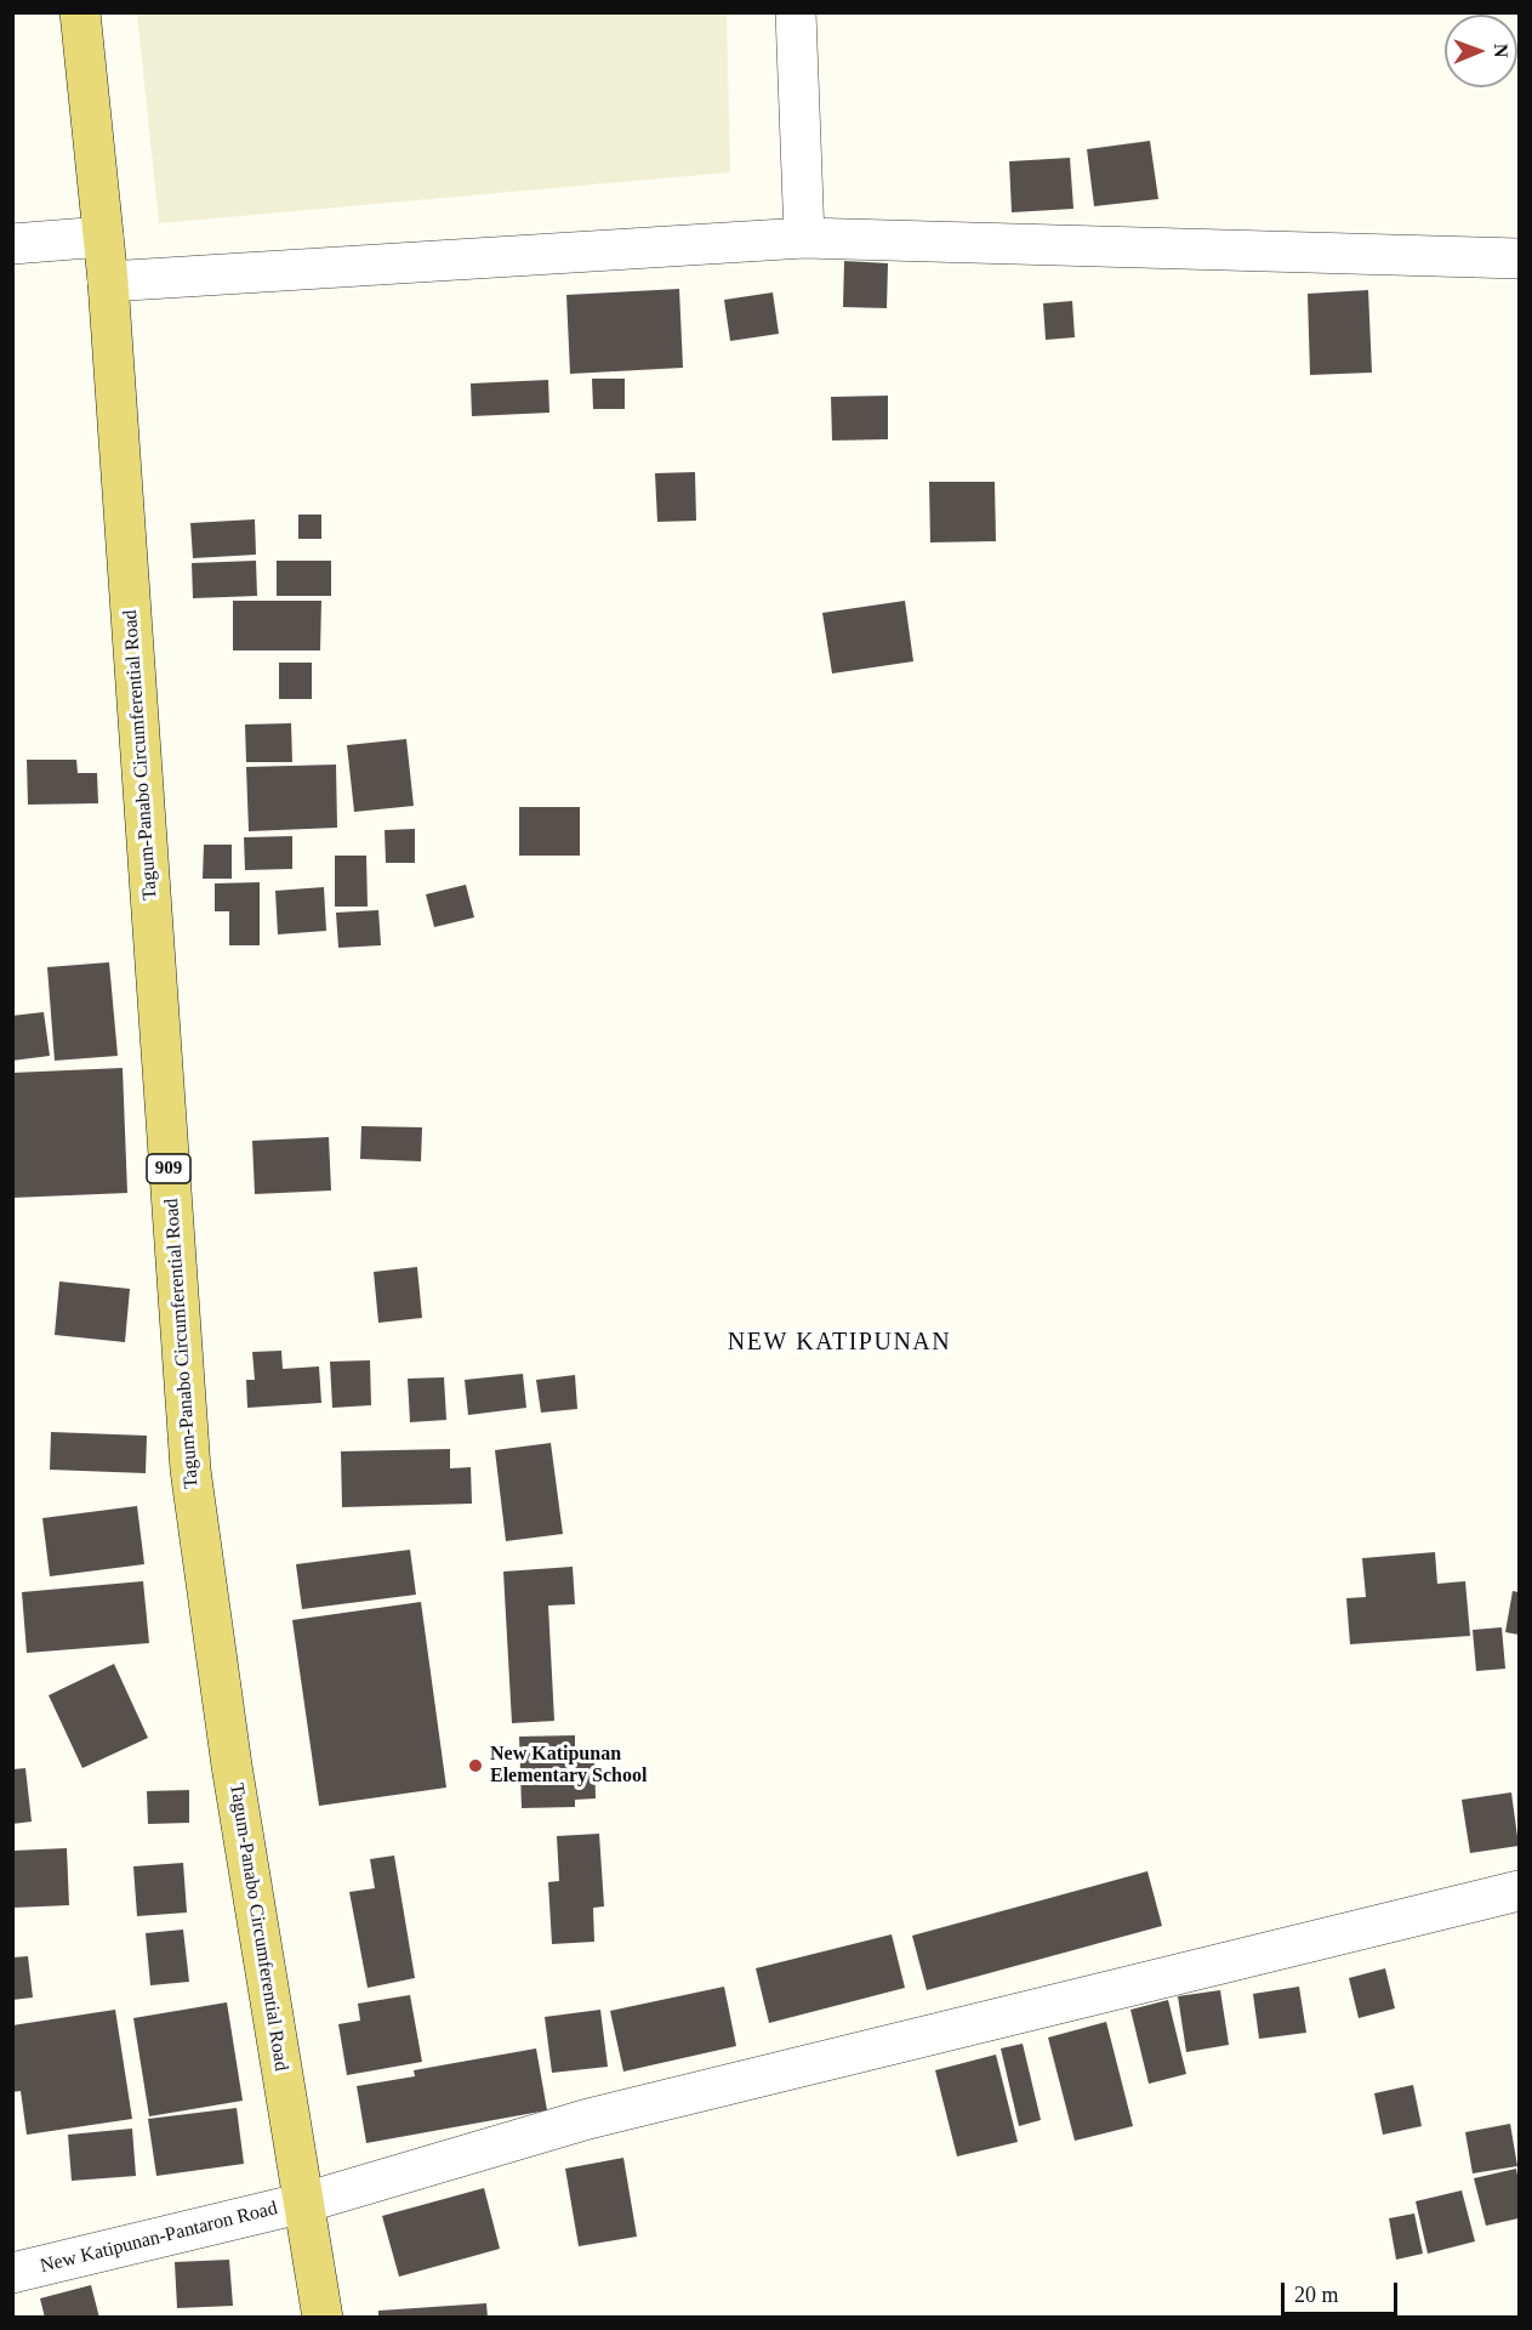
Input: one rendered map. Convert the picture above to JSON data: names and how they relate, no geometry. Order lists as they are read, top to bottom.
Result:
{
  "streets": {
    "main road": ["Tagum-Panabo Circumferential Road", "909"],
    "street": ["New Katipunan-Pantaron Road"]
  },
  "crossings": [
    ["Tagum-Panabo Circumferential Road", "New Katipunan-Pantaron Road"]
  ],
  "districts": ["NEW KATIPUNAN"],
  "places": ["New Katipunan Elementary School"],
  "scale_bar": "20 m",
  "north": "right"
}
